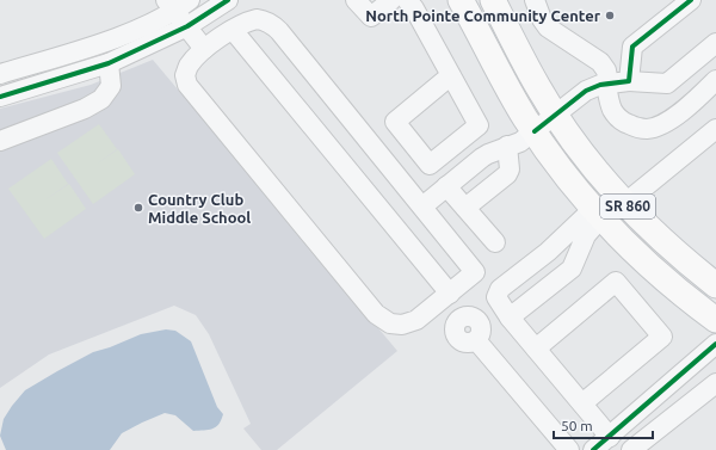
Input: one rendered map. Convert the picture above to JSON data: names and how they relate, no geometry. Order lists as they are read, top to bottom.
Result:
{
  "streets": {
    "main road": ["SR 860"]
  },
  "places": ["North Pointe Community Center", "Country Club Middle School"],
  "scale_bar": "50 m"
}
